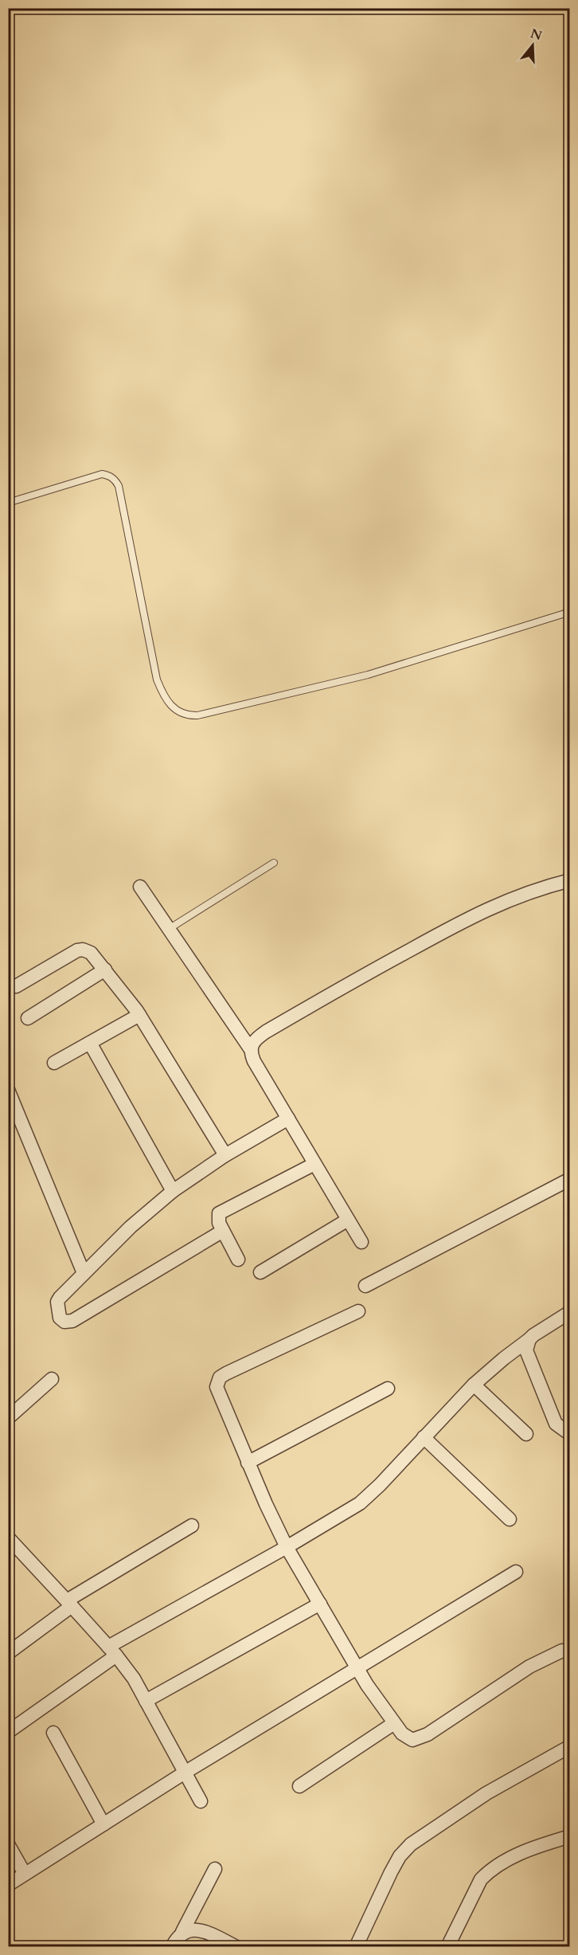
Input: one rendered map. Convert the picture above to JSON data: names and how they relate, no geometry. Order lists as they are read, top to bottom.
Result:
{
  "north": "top"
}
